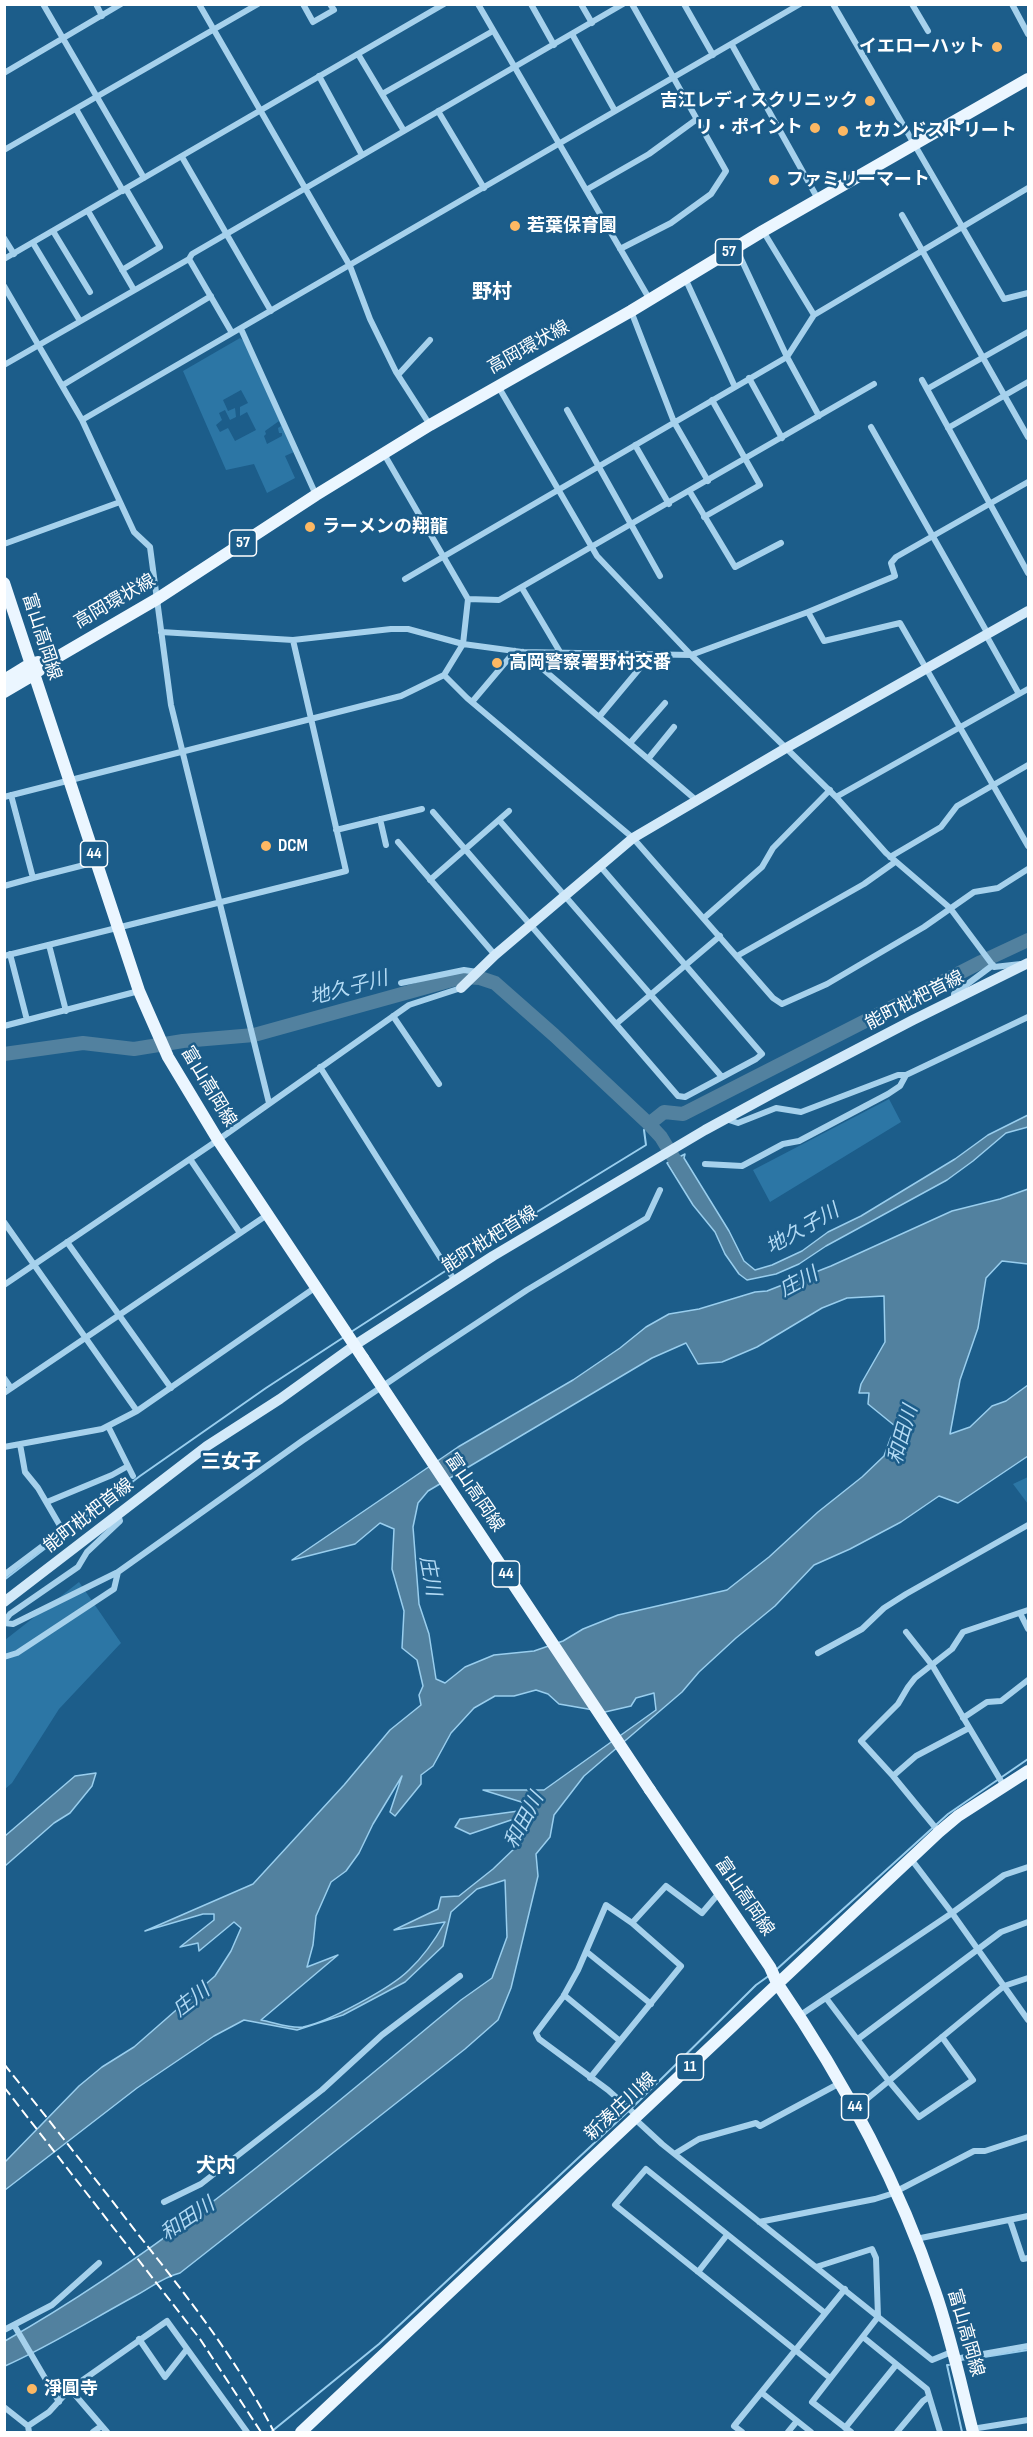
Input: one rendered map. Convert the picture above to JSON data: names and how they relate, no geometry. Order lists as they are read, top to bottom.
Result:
{
  "streets": {
    "main road": [
      "57",
      "高岡環状線",
      "富山高岡線",
      "44",
      "能町枇杷首線",
      "11",
      "新湊庄川線"
    ]
  },
  "crossings": [
    ["高岡環状線", "富山高岡線"],
    ["富山高岡線", "能町枇杷首線"],
    ["富山高岡線", "新湊庄川線"]
  ],
  "districts": ["野村", "三女子", "犬内"],
  "water": ["地久子川", "庄川", "和田川"],
  "places": [
    "イエローハット",
    "吉江レディスクリニック",
    "リ・ポイント",
    "セカンドストリート",
    "ファミリーマート",
    "若葉保育園",
    "ラーメンの翔龍",
    "高岡警察署野村交番",
    "DCM",
    "淨圓寺"
  ]
}
